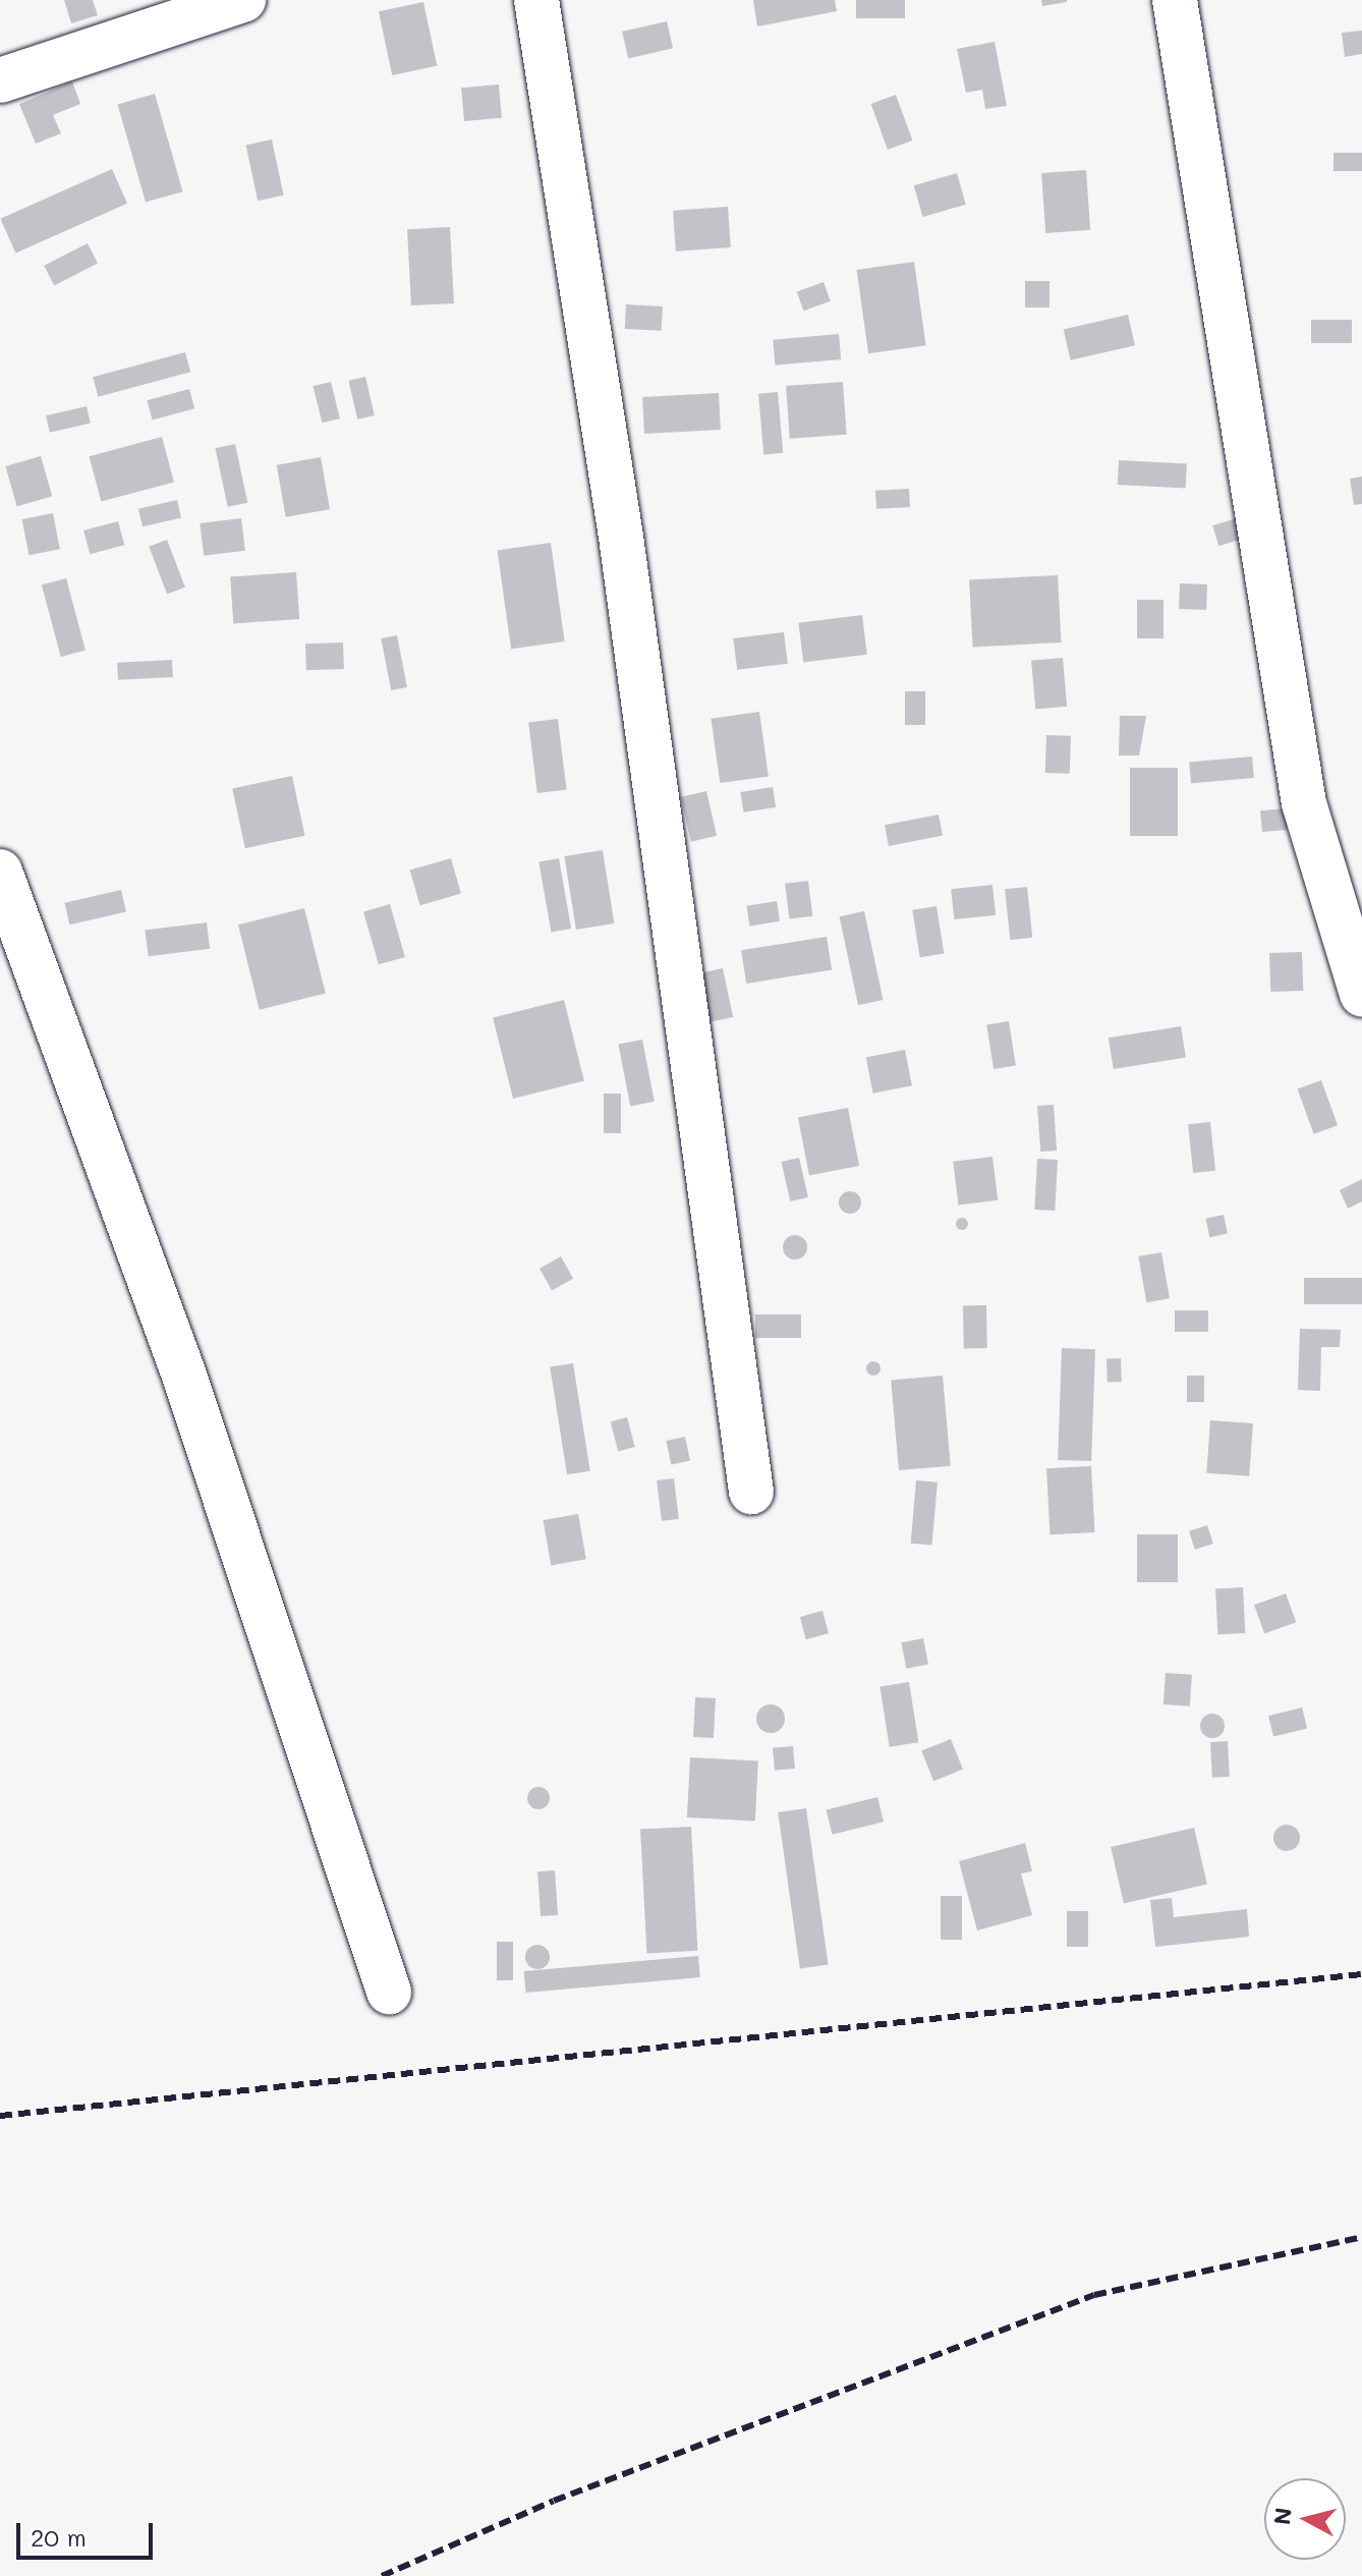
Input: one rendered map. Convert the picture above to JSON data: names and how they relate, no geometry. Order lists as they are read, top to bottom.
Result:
{
  "scale_bar": "20 m",
  "north": "left"
}
